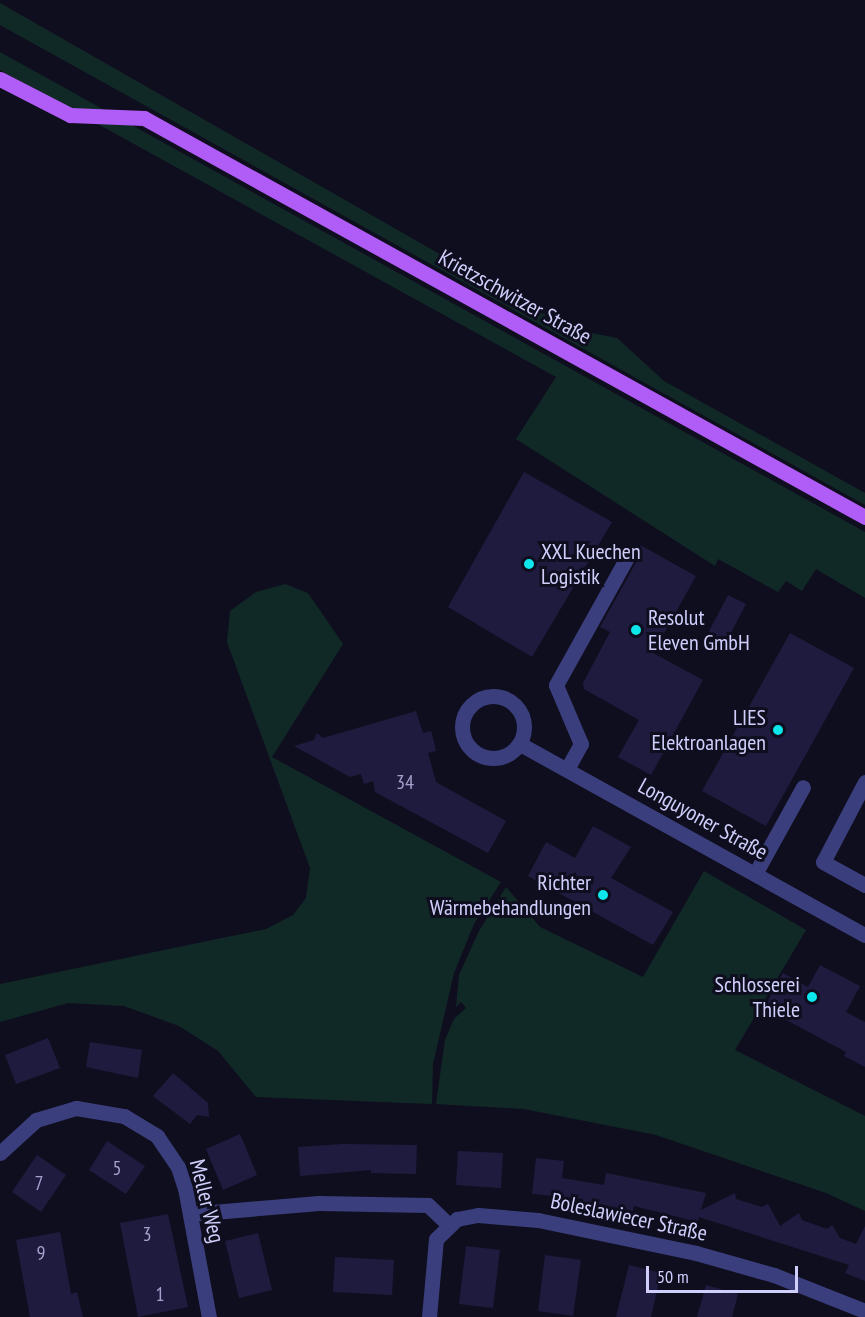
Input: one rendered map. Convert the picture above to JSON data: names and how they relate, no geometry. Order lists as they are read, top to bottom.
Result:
{
  "streets": {
    "main road": ["Krietzschwitzer Straße"],
    "street": ["Longuyoner Straße", "Meller Weg", "Boleslawiecer Straße"]
  },
  "places": [
    "XXL Kuechen Logistik",
    "Resolut Eleven GmbH",
    "LIES Elektroanlagen",
    "Richter Wärmebehandlungen",
    "Schlosserei Thiele"
  ],
  "house_numbers": [
    "34",
    "5",
    "7",
    "3",
    "9",
    "1"
  ],
  "scale_bar": "50 m"
}
